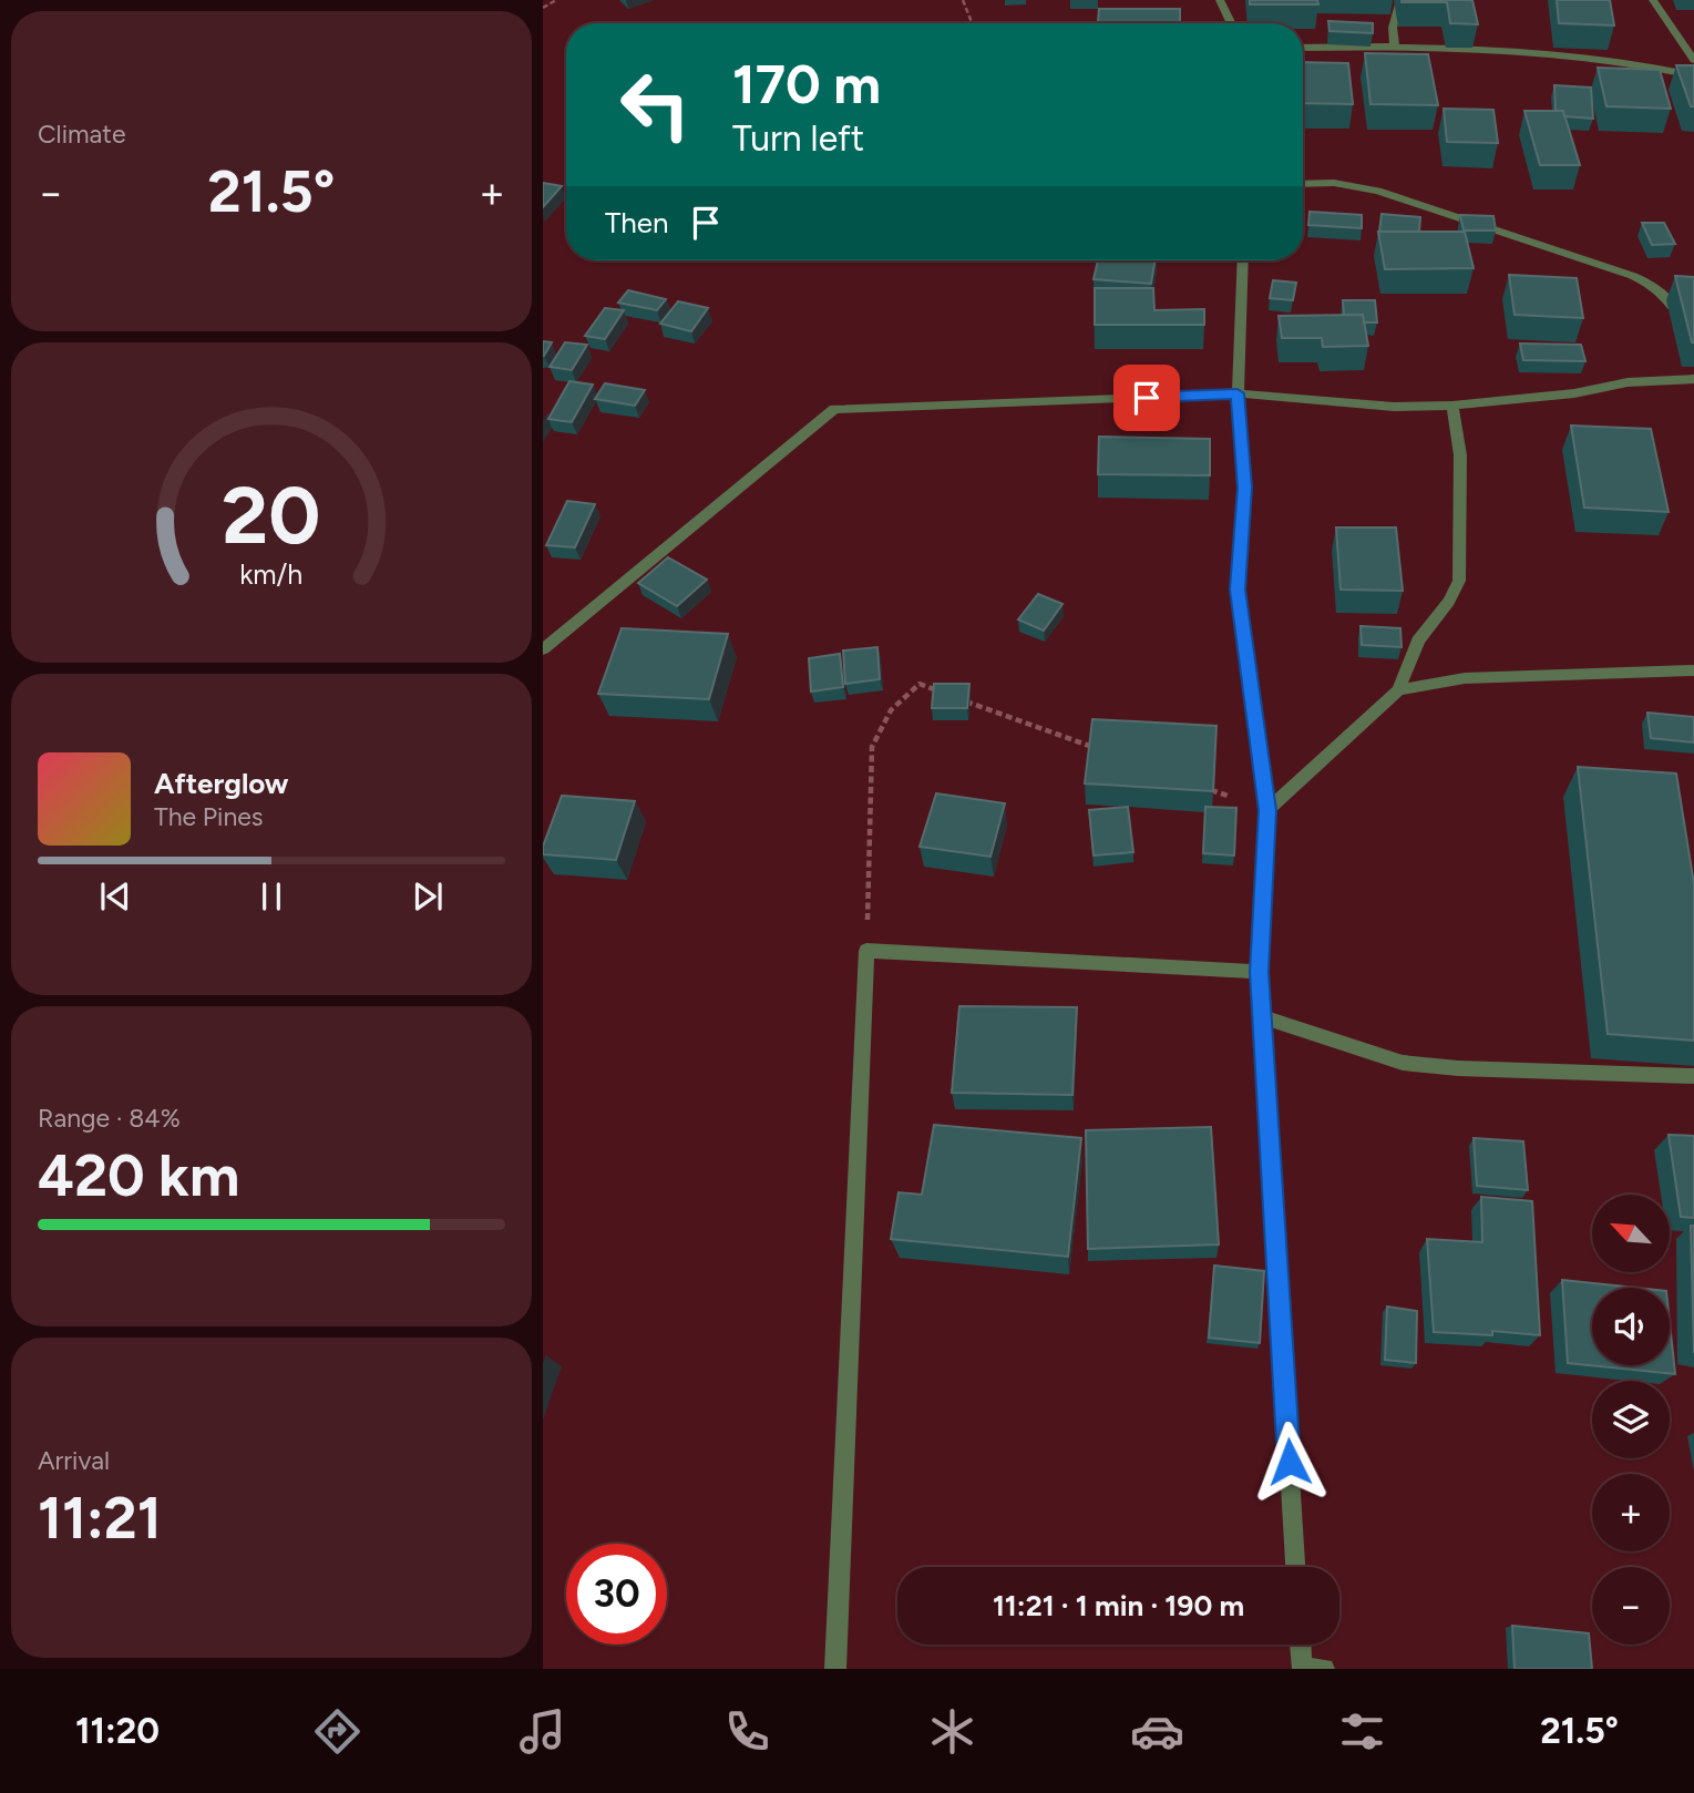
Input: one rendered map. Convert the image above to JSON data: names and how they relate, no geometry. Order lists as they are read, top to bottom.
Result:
{
  "north": "top left",
  "page": {
    "tile": [
      "Climate",
      ["Range · 84%", "420 km"],
      ["Arrival", "11:21"]
    ],
    "turn": ["170 m", "Turn left"],
    "heat": ["−", "21.5°", "+"],
    "then": "Then",
    "song": ["Afterglow", "The Pines"],
    "map_buttons": ["+", "−"],
    "limit": "30",
    "trip": "11:21 · 1 min · 190 m",
    "tabs": ["11:20", "21.5°"],
    "gauge": ["20", "km/h"]
  }
}
